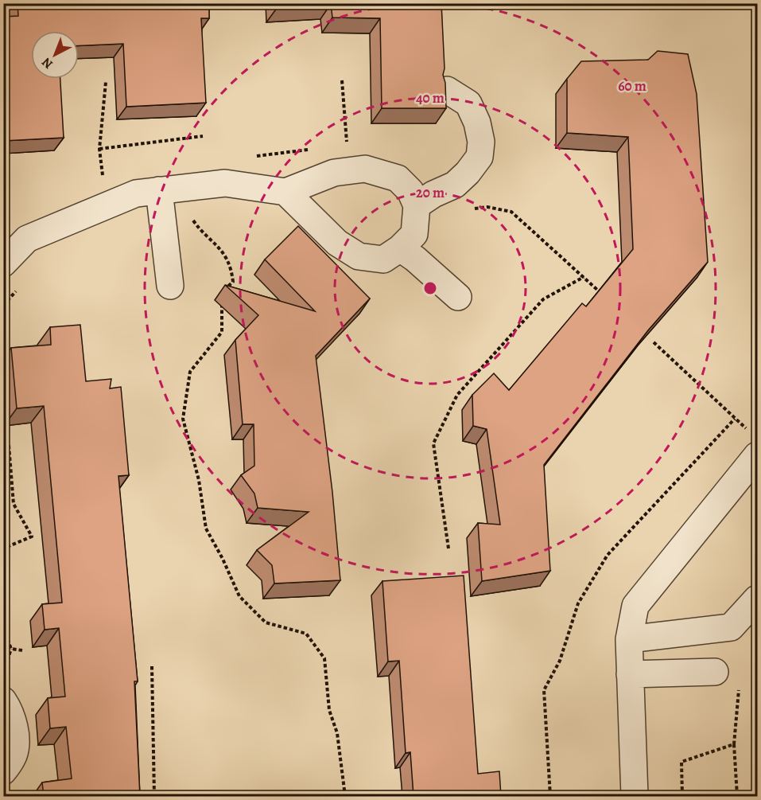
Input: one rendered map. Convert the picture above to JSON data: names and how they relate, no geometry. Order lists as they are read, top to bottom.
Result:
{
  "north": "bottom left",
  "rings": ["60 m", "40 m", "20 m"]
}
